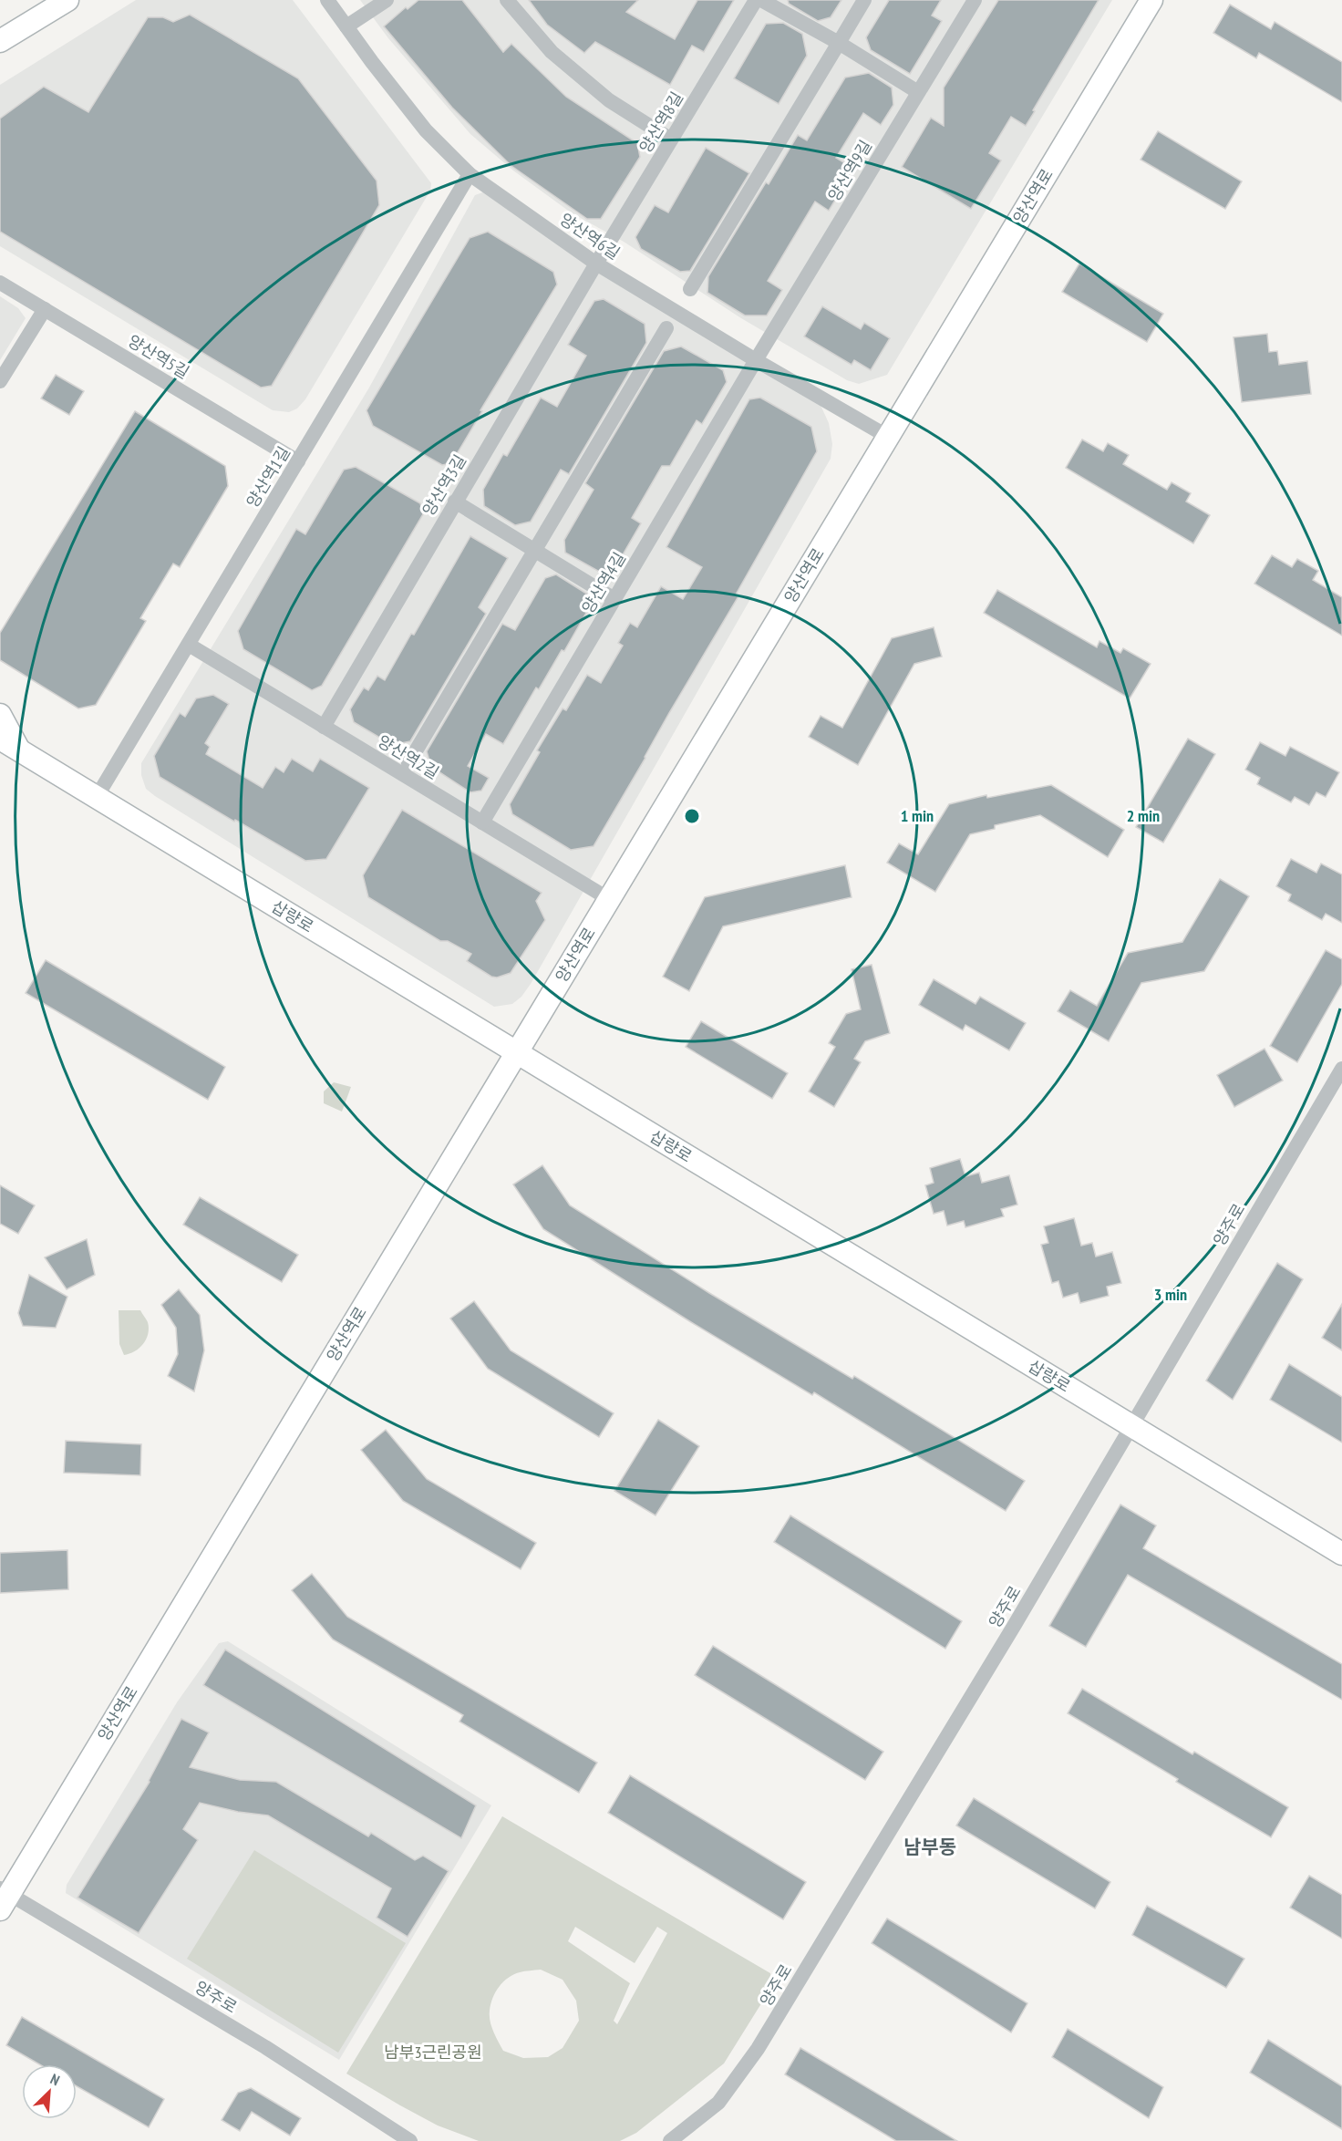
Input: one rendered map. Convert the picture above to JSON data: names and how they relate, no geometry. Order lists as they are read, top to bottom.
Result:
{
  "streets": {
    "street": [
      "양산역8길",
      "양산역9길",
      "양산역로",
      "양산역6길",
      "양산역5길",
      "양산역1길",
      "양산역3길",
      "양산역4길",
      "양산역2길",
      "삽량로",
      "양주로"
    ]
  },
  "crossings": [
    ["양산역8길", "양산역6길"],
    ["양산역8길", "양산역3길"],
    ["양산역9길", "양산역6길"],
    ["양산역9길", "양산역4길"],
    ["양산역로", "양산역6길"],
    ["양산역로", "양산역2길"],
    ["양산역로", "삽량로"],
    ["양산역로", "양주로"],
    ["양산역6길", "양산역1길"],
    ["양산역6길", "양산역3길"],
    ["양산역6길", "양산역4길"],
    ["양산역5길", "양산역1길"],
    ["양산역1길", "양산역2길"],
    ["양산역1길", "삽량로"],
    ["양산역3길", "양산역2길"],
    ["양산역4길", "양산역2길"],
    ["삽량로", "양주로"]
  ],
  "districts": ["남부동"],
  "parks": ["남부3근린공원"],
  "north": "top right",
  "rings": ["1 min", "2 min", "3 min"]
}
